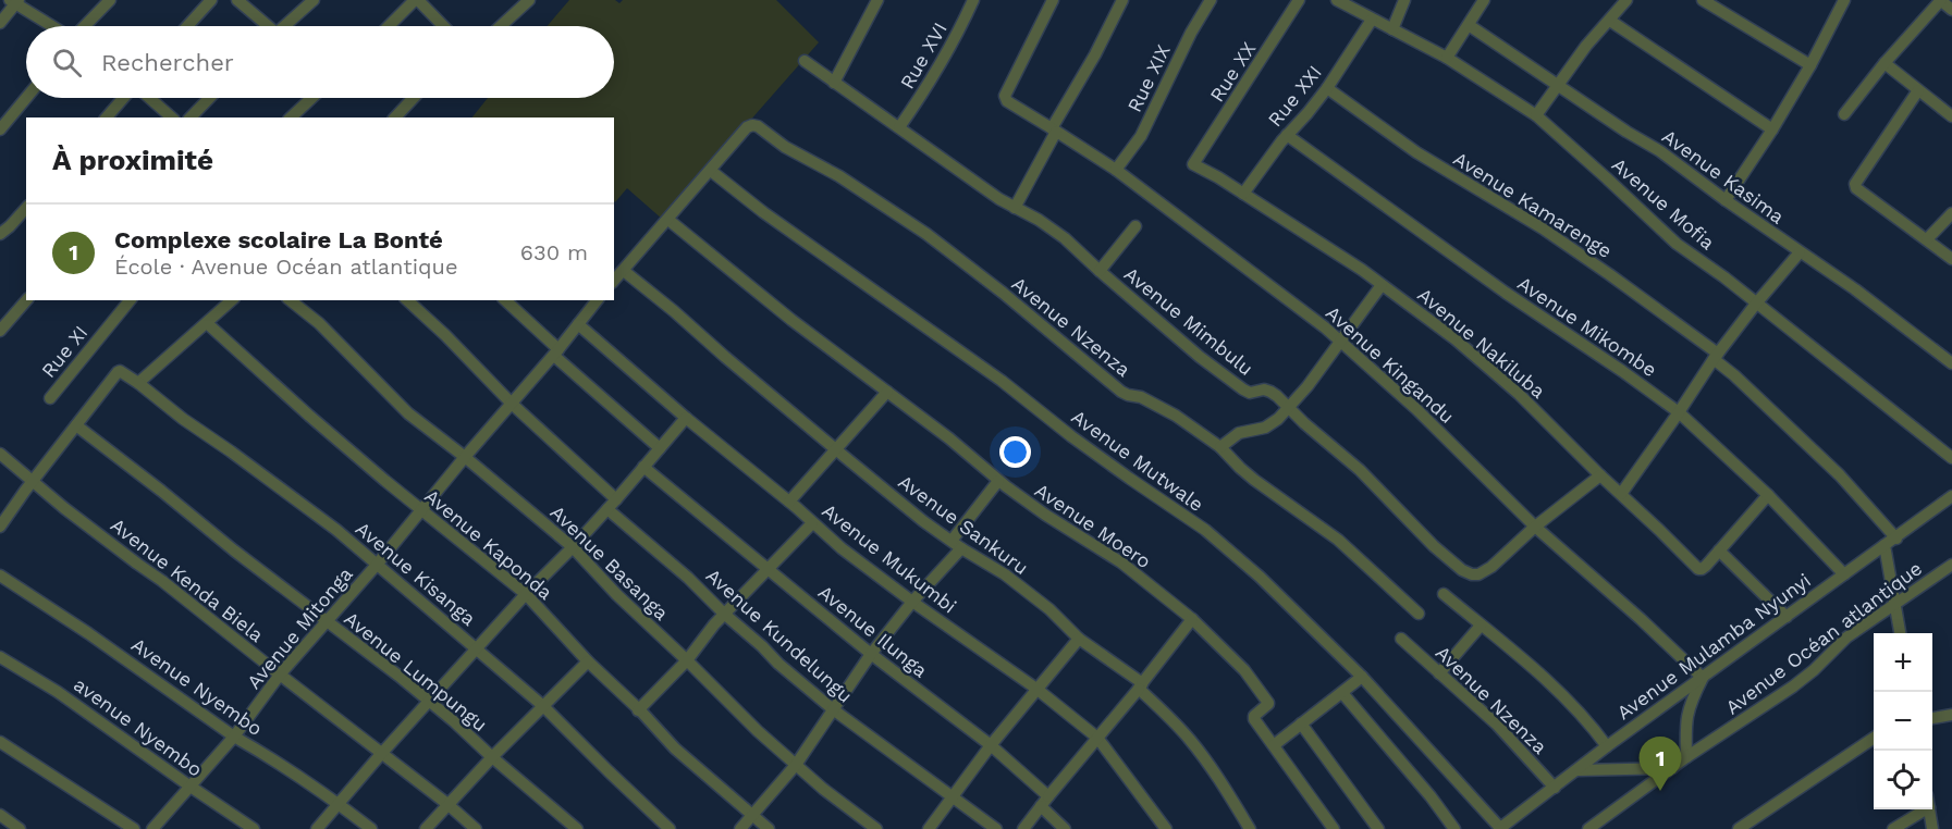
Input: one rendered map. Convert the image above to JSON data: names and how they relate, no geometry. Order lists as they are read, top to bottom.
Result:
{
  "streets": {
    "street": [
      "Rue XVI",
      "Rue XX",
      "Rue XIX",
      "Rue XXI",
      "Avenue Kasima",
      "Avenue Mofia",
      "Avenue Kamarenge",
      "Avenue Mimbulu",
      "Avenue Nzenza",
      "Avenue Mikombe",
      "Avenue Nakiluba",
      "Rue XI",
      "Avenue Kingandu",
      "Avenue Mutwale",
      "Avenue Sankuru",
      "Avenue Moero",
      "Avenue Kaponda",
      "Avenue Mukumbi",
      "Avenue Basanga",
      "Avenue Kisanga",
      "Avenue Kenda Biela",
      "Avenue Mitonga",
      "Avenue Ilunga",
      "Avenue Kundelungu",
      "Avenue Océan atlantique",
      "Avenue Mulamba Nyunyi",
      "Avenue Lumpungu",
      "Avenue Nyembo",
      "avenue Nyembo"
    ]
  },
  "crossings": [
    ["Rue XVI", "Avenue Mimbulu"],
    ["Rue XX", "Avenue Nakiluba"],
    ["Rue XIX", "Avenue Kingandu"],
    ["Rue XXI", "Avenue Mofia"],
    ["Rue XXI", "Avenue Kamarenge"],
    ["Rue XXI", "Avenue Mikombe"],
    ["Rue XXI", "Avenue Nakiluba"],
    ["Avenue Kamarenge", "Avenue Mulamba Nyunyi"],
    ["Avenue Mimbulu", "Avenue Nakiluba"],
    ["Avenue Mimbulu", "Avenue Kingandu"],
    ["Avenue Nzenza", "Avenue Mutwale"],
    ["Avenue Nzenza", "Avenue Mulamba Nyunyi"],
    ["Avenue Mikombe", "Avenue Mulamba Nyunyi"],
    ["Avenue Kingandu", "Avenue Mulamba Nyunyi"],
    ["Avenue Mutwale", "Avenue Mulamba Nyunyi"],
    ["Avenue Kaponda", "Avenue Mitonga"],
    ["Avenue Mukumbi", "Avenue Mitonga"],
    ["Avenue Basanga", "Avenue Mitonga"],
    ["Avenue Kisanga", "Avenue Mitonga"],
    ["Avenue Kisanga", "Avenue Lumpungu"],
    ["Avenue Kenda Biela", "Avenue Mitonga"],
    ["Avenue Mitonga", "Avenue Lumpungu"],
    ["Avenue Mitonga", "Avenue Nyembo"],
    ["Avenue Mitonga", "avenue Nyembo"]
  ],
  "page": {
    "search": "Rechercher",
    "heading": "À proximité",
    "list": [
      {
        "mark": "1",
        "name": "Complexe scolaire La Bonté",
        "note": "École · Avenue Océan atlantique",
        "value": "630 m"
      }
    ],
    "map_buttons": ["+", "−"],
    "pins": "1"
  }
}
